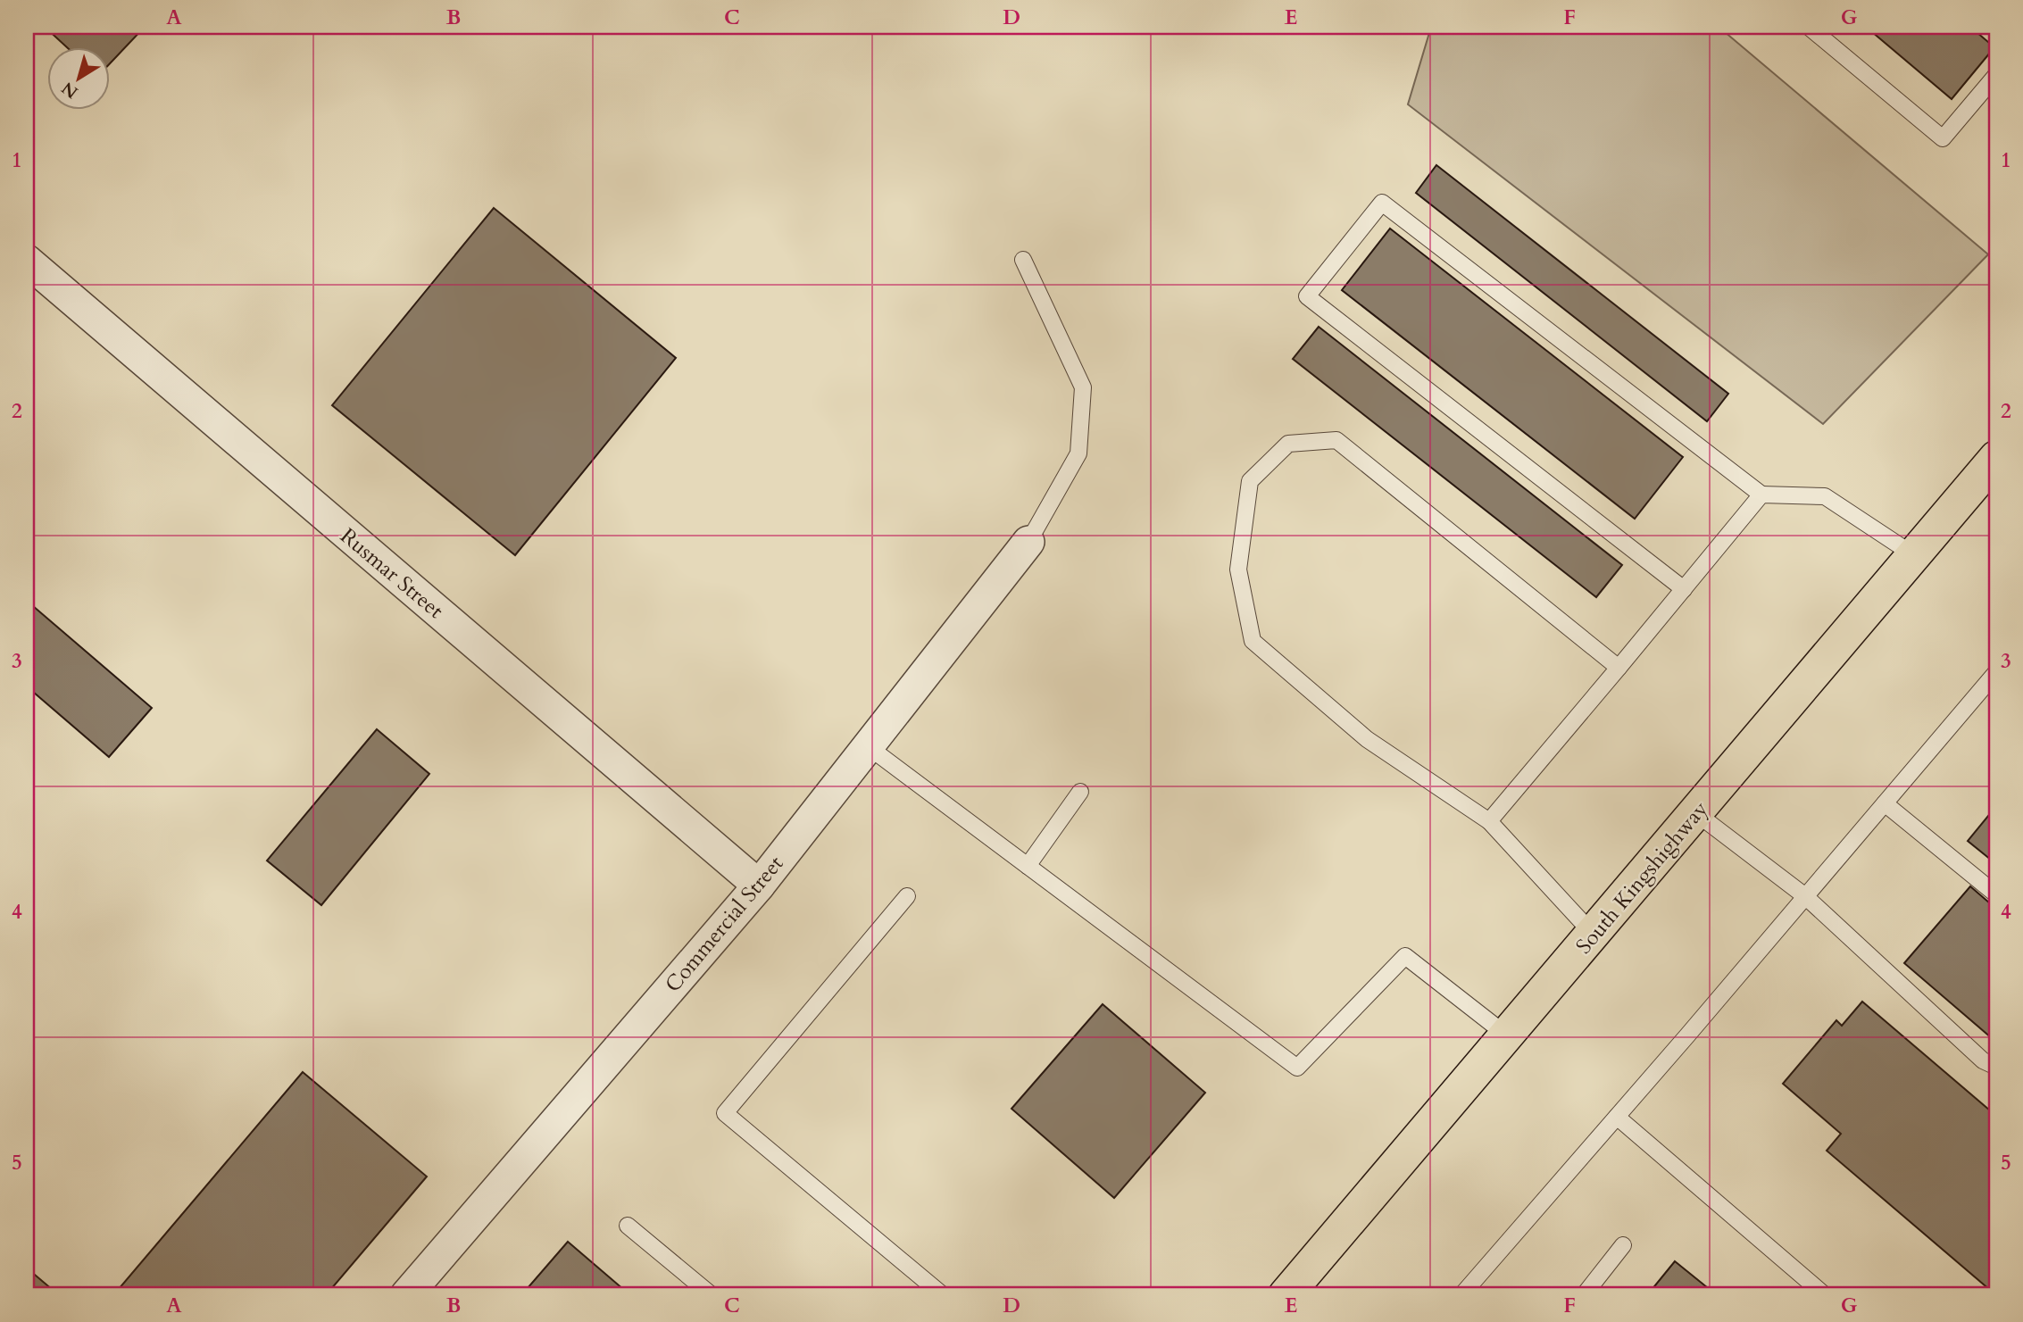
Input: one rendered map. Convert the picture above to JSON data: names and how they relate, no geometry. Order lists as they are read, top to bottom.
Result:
{
  "streets": {
    "main road": ["South Kingshighway"],
    "street": ["Rusmar Street", "Commercial Street"]
  },
  "crossings": [
    ["Rusmar Street", "Commercial Street"]
  ],
  "north": "bottom left",
  "grid": {
    "columns": [
      "A",
      "B",
      "C",
      "D",
      "E",
      "F",
      "G"
    ],
    "rows": [
      "1",
      "2",
      "3",
      "4",
      "5"
    ]
  }
}
